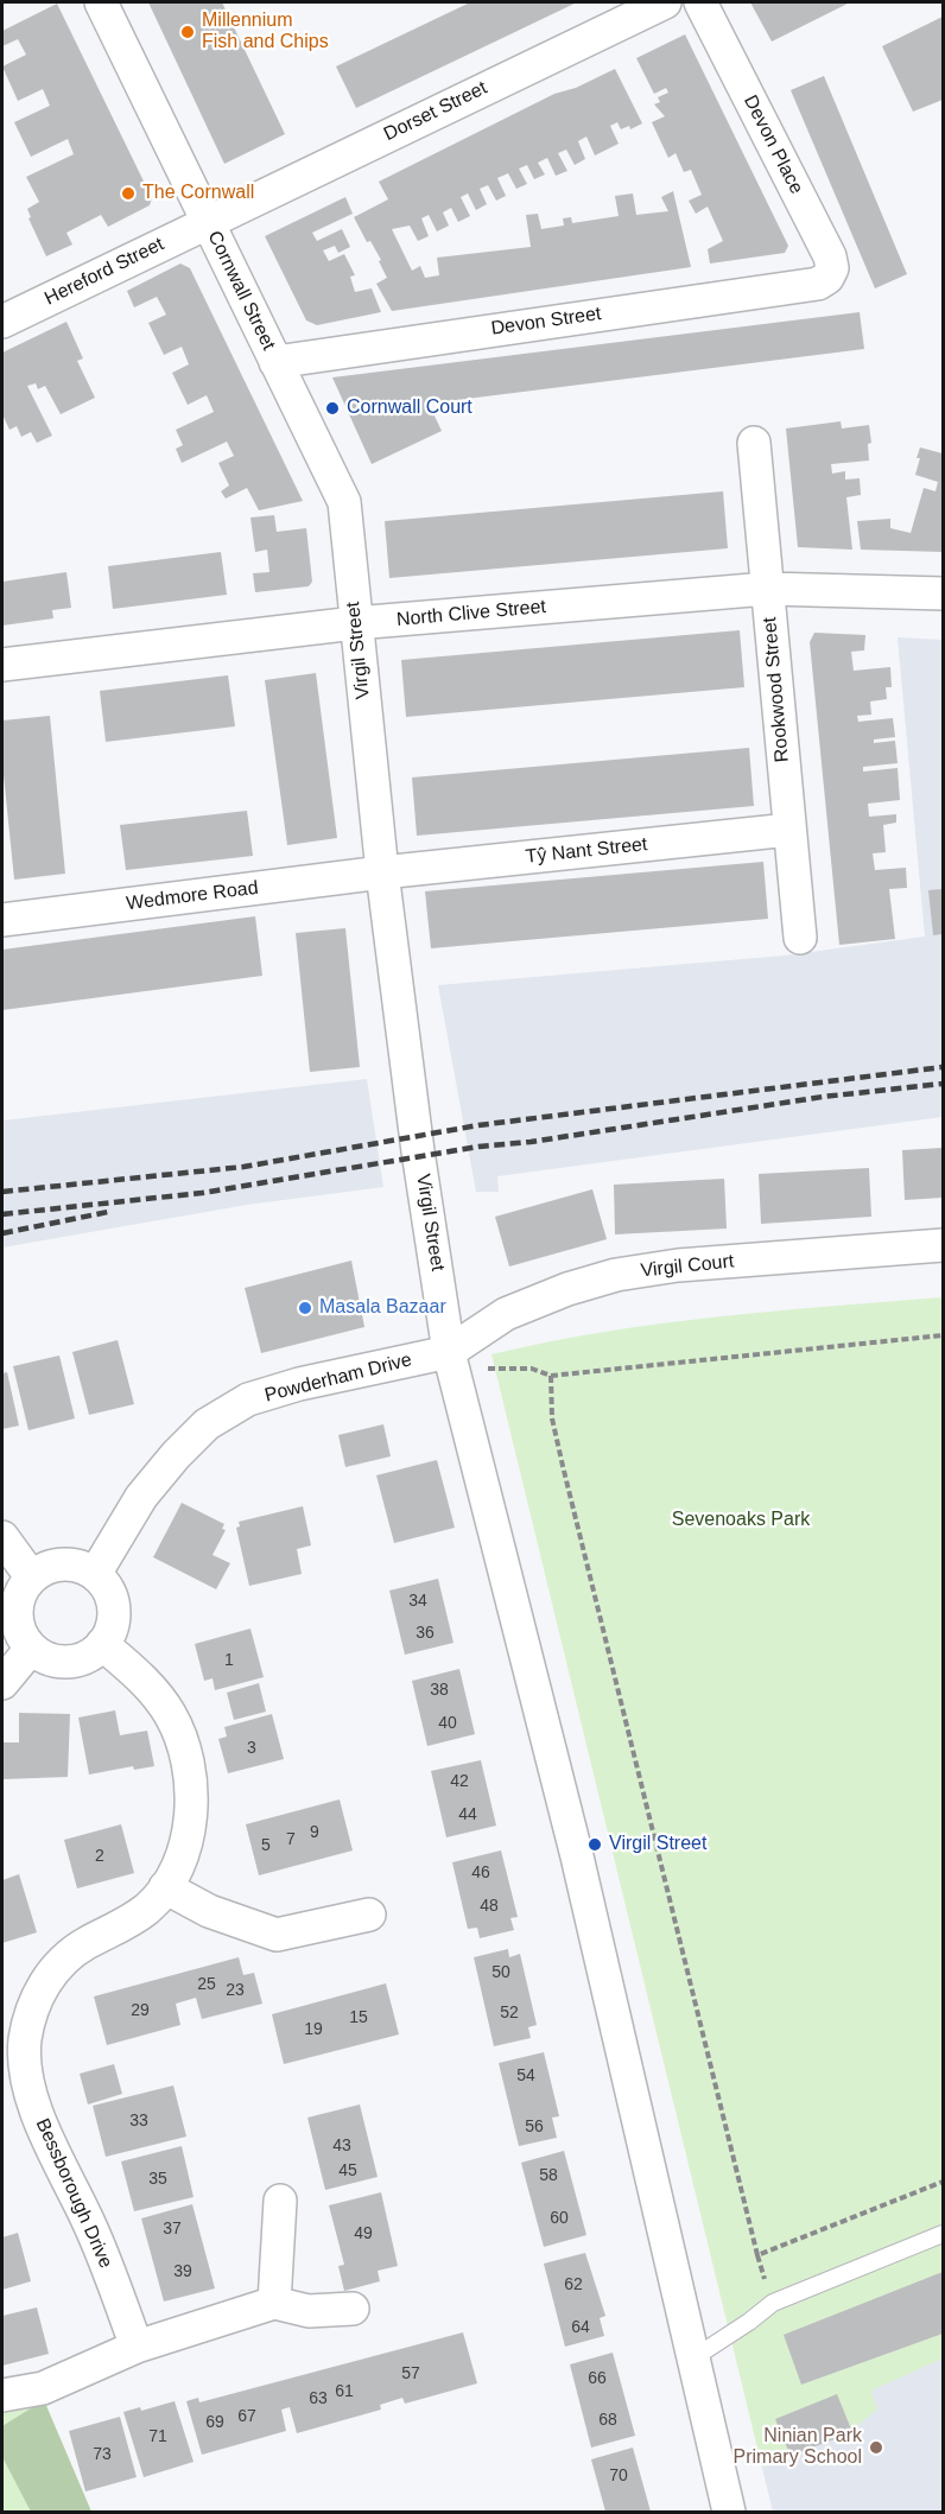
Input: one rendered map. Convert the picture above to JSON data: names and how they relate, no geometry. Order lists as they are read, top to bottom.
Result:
{
  "streets": {
    "street": [
      "Dorset Street",
      "Devon Place",
      "Hereford Street",
      "Cornwall Street",
      "Devon Street",
      "North Clive Street",
      "Virgil Street",
      "Rookwood Street",
      "Tŷ Nant Street",
      "Wedmore Road",
      "Virgil Court",
      "Powderham Drive",
      "Bessborough Drive"
    ]
  },
  "crossings": [
    ["Dorset Street", "Hereford Street"],
    ["Dorset Street", "Cornwall Street"],
    ["Devon Place", "Devon Street"],
    ["Hereford Street", "Cornwall Street"],
    ["Cornwall Street", "Devon Street"],
    ["Cornwall Street", "Virgil Street"],
    ["North Clive Street", "Virgil Street"],
    ["North Clive Street", "Rookwood Street"],
    ["Virgil Street", "Tŷ Nant Street"],
    ["Virgil Street", "Wedmore Road"],
    ["Virgil Street", "Virgil Court"],
    ["Virgil Street", "Powderham Drive"],
    ["Rookwood Street", "Tŷ Nant Street"],
    ["Tŷ Nant Street", "Wedmore Road"],
    ["Virgil Court", "Powderham Drive"],
    ["Powderham Drive", "Bessborough Drive"]
  ],
  "parks": ["Sevenoaks Park"],
  "places": [
    "Millennium Fish and Chips",
    "The Cornwall",
    "Cornwall Court",
    "Masala Bazaar",
    "Virgil Street",
    "Ninian Park Primary School"
  ],
  "house_numbers": [
    "34",
    "36",
    "1",
    "38",
    "40",
    "3",
    "42",
    "44",
    "9",
    "7",
    "5",
    "2",
    "46",
    "48",
    "50",
    "25",
    "23",
    "29",
    "52",
    "15",
    "19",
    "54",
    "33",
    "56",
    "43",
    "45",
    "58",
    "35",
    "60",
    "37",
    "49",
    "39",
    "62",
    "64",
    "57",
    "66",
    "61",
    "63",
    "67",
    "68",
    "69",
    "71",
    "73",
    "70"
  ]
}
